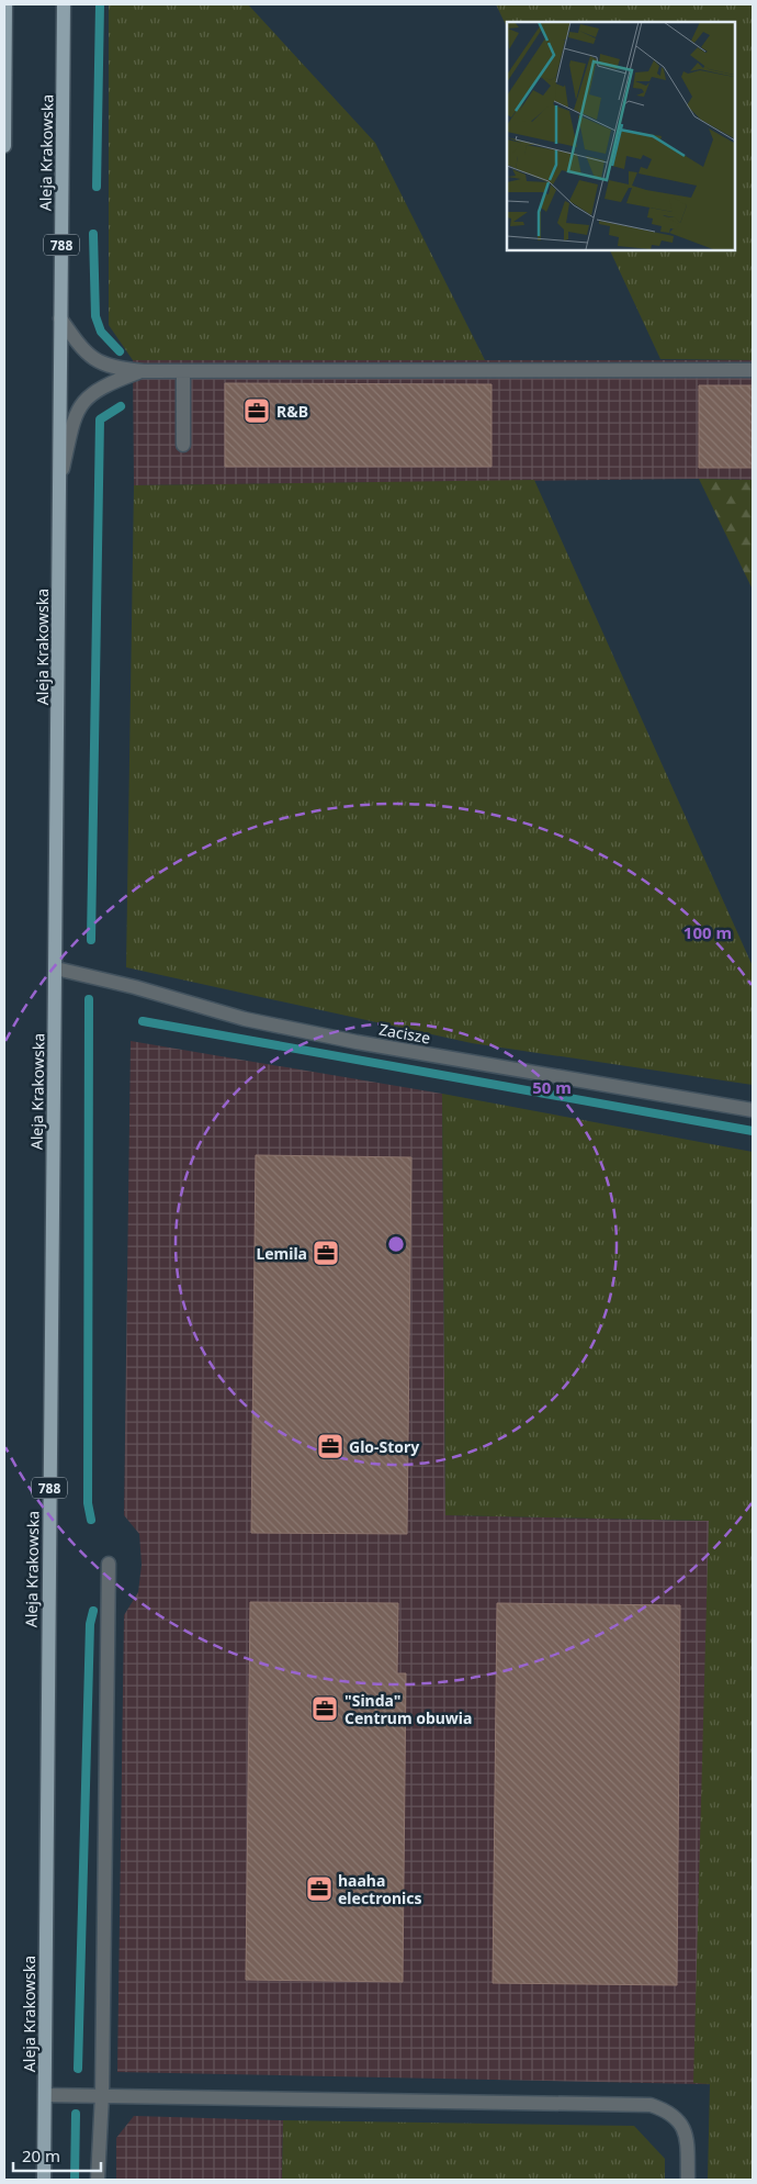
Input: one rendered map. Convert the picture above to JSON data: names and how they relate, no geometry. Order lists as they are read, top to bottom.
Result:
{
  "streets": {
    "main road": ["Aleja Krakowska", "788"],
    "street": ["Zacisze"]
  },
  "crossings": [
    ["Aleja Krakowska", "Zacisze"]
  ],
  "places": {
    "office": [
      "R&B",
      "Lemila",
      "Glo-Story",
      "\"Sinda\" Centrum obuwia",
      "haaha electronics"
    ]
  },
  "scale_bar": "20 m",
  "rings": ["100 m", "50 m"]
}
